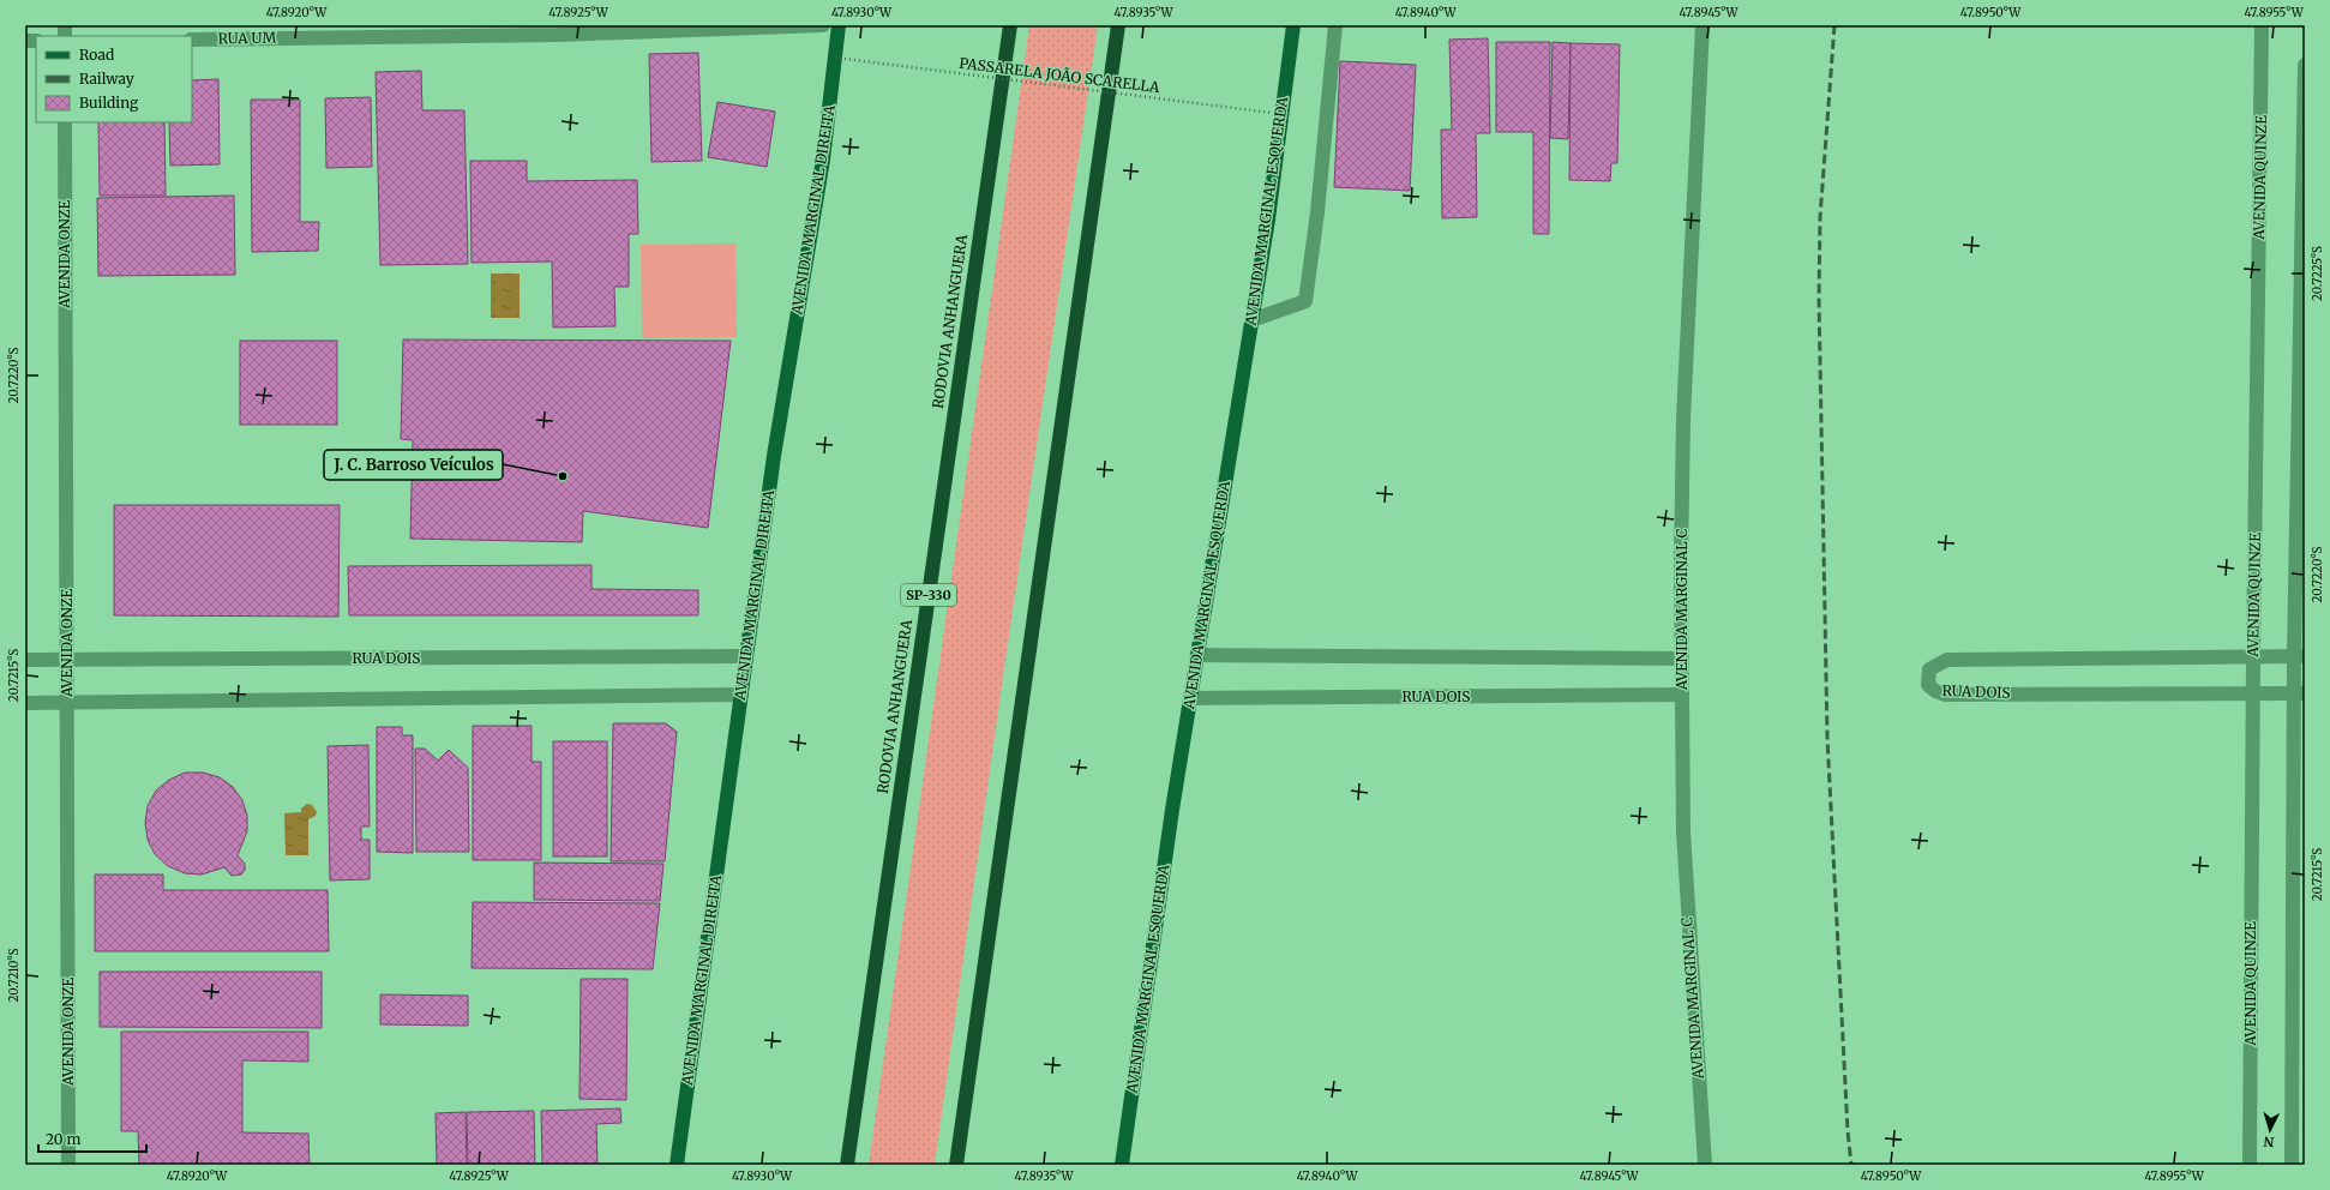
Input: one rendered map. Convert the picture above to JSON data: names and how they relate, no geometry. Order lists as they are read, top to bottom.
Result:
{
  "streets": {
    "highway": ["RODOVIA ANHANGUERA", "SP-330"],
    "main road": ["AVENIDA MARGINAL DIREITA", "AVENIDA MARGINAL ESQUERDA"],
    "street": [
      "RUA UM",
      "AVENIDA QUINZE",
      "AVENIDA ONZE",
      "AVENIDA MARGINAL C",
      "RUA DOIS"
    ],
    "path": ["PASSARELA JOÃO SCARELLA"]
  },
  "crossings": [
    ["PASSARELA JOÃO SCARELLA", "AVENIDA MARGINAL DIREITA"],
    ["PASSARELA JOÃO SCARELLA", "AVENIDA MARGINAL ESQUERDA"],
    ["AVENIDA QUINZE", "RUA DOIS"],
    ["AVENIDA MARGINAL DIREITA", "RUA DOIS"],
    ["AVENIDA MARGINAL ESQUERDA", "RUA DOIS"],
    ["AVENIDA ONZE", "RUA DOIS"],
    ["AVENIDA MARGINAL C", "RUA DOIS"]
  ],
  "places": ["J. C. Barroso Veículos"],
  "legend": ["Road", "Railway", "Building"],
  "scale_bar": "20 m",
  "north": "bottom",
  "coordinates": [
    "47.8920°W",
    "47.8925°W",
    "47.8930°W",
    "47.8935°W",
    "47.8940°W",
    "47.8945°W",
    "47.8950°W",
    "47.8955°W",
    "20.7225°S",
    "20.7220°S",
    "20.7215°S",
    "20.7210°S"
  ]
}
